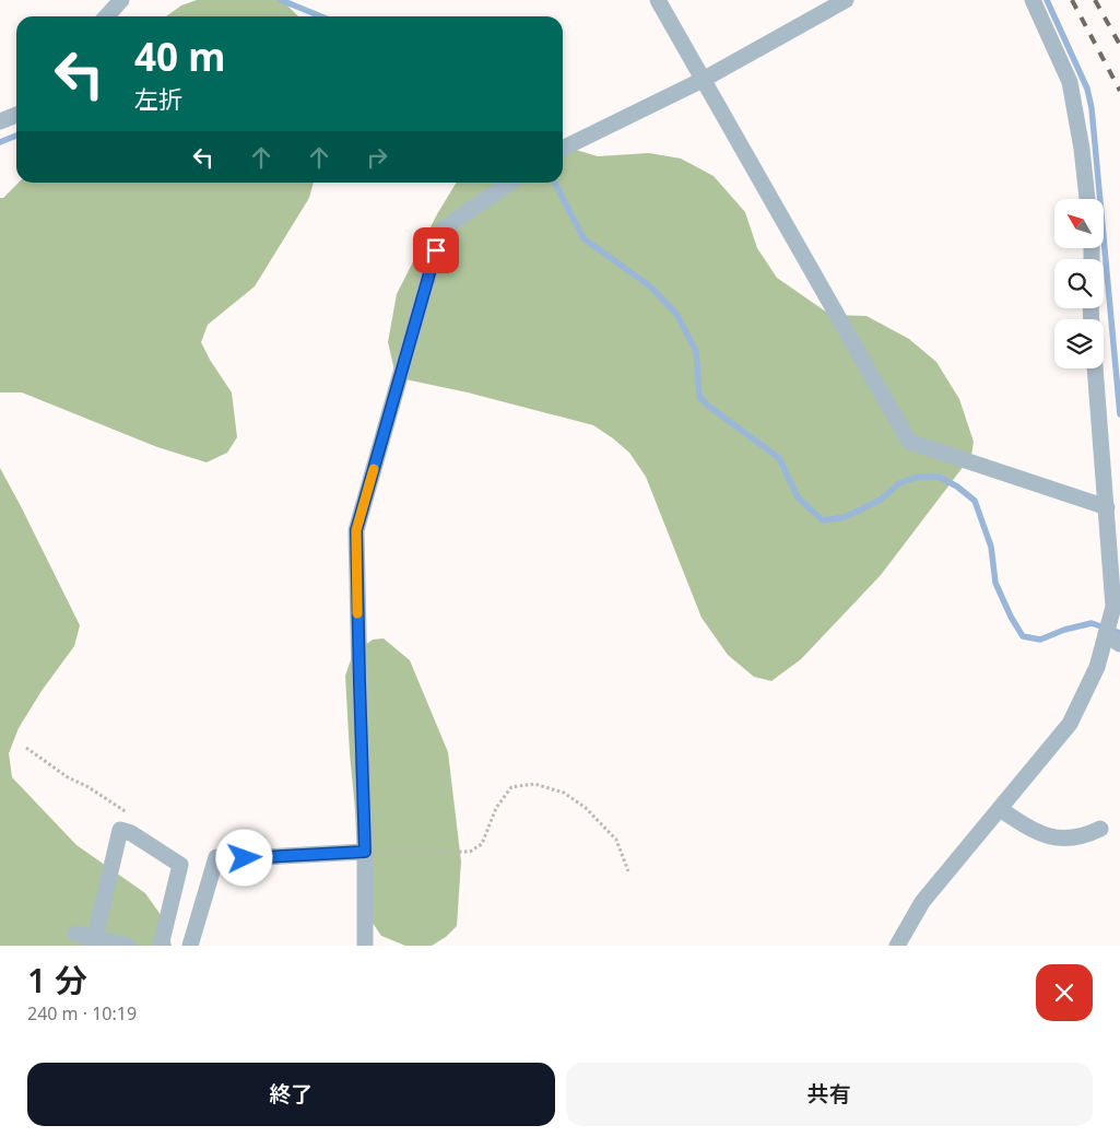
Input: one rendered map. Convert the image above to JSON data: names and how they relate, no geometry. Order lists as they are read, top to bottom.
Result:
{
  "north": "top left",
  "page": {
    "turn": ["40 m", "左折"],
    "heading": ["1 分", "240 m · 10:19"],
    "buttons": ["終了", "共有"]
  }
}
